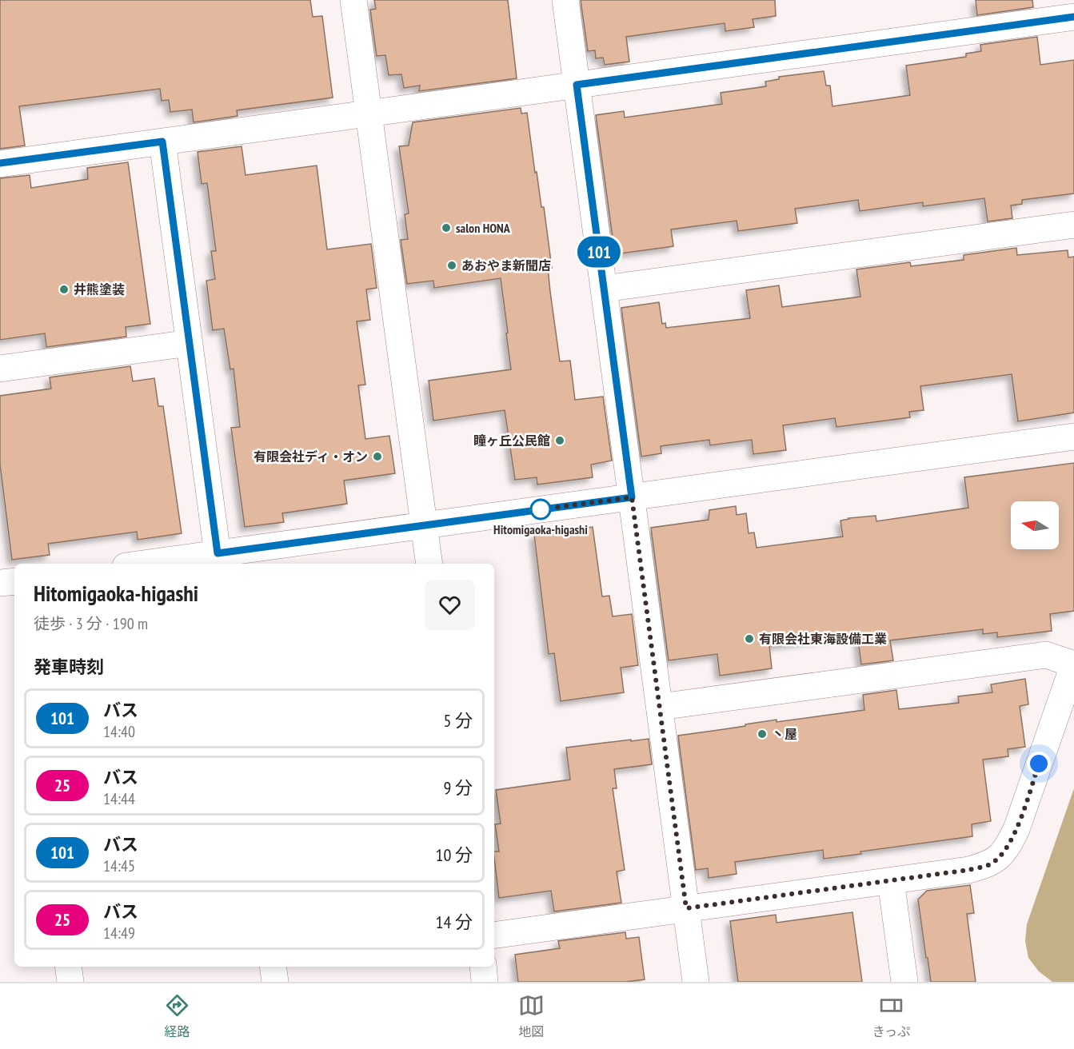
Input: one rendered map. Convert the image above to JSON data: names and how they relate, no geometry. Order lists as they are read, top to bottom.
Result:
{
  "places": [
    "salon HONA",
    "あおやま新聞店",
    "井熊塗装",
    "瞳ヶ丘公民館",
    "有限会社ディ・オン",
    "Hitomigaoka-higashi",
    "有限会社東海設備工業",
    "丶屋"
  ],
  "lines": ["bus line 101"],
  "north": "left",
  "page": {
    "on_map": "101",
    "heading": [
      ["Hitomigaoka-higashi", "徒歩 · 3 分 · 190 m"],
      "発車時刻"
    ],
    "list": [
      {
        "mark": "101",
        "name": "バス",
        "note": "14:40",
        "value": "5 分"
      },
      {
        "mark": "25",
        "name": "バス",
        "note": "14:44",
        "value": "9 分"
      },
      {
        "mark": "101",
        "name": "バス",
        "note": "14:45",
        "value": "10 分"
      },
      {
        "mark": "25",
        "name": "バス",
        "note": "14:49",
        "value": "14 分"
      }
    ],
    "tabs": ["経路", "地図", "きっぷ"]
  }
}
